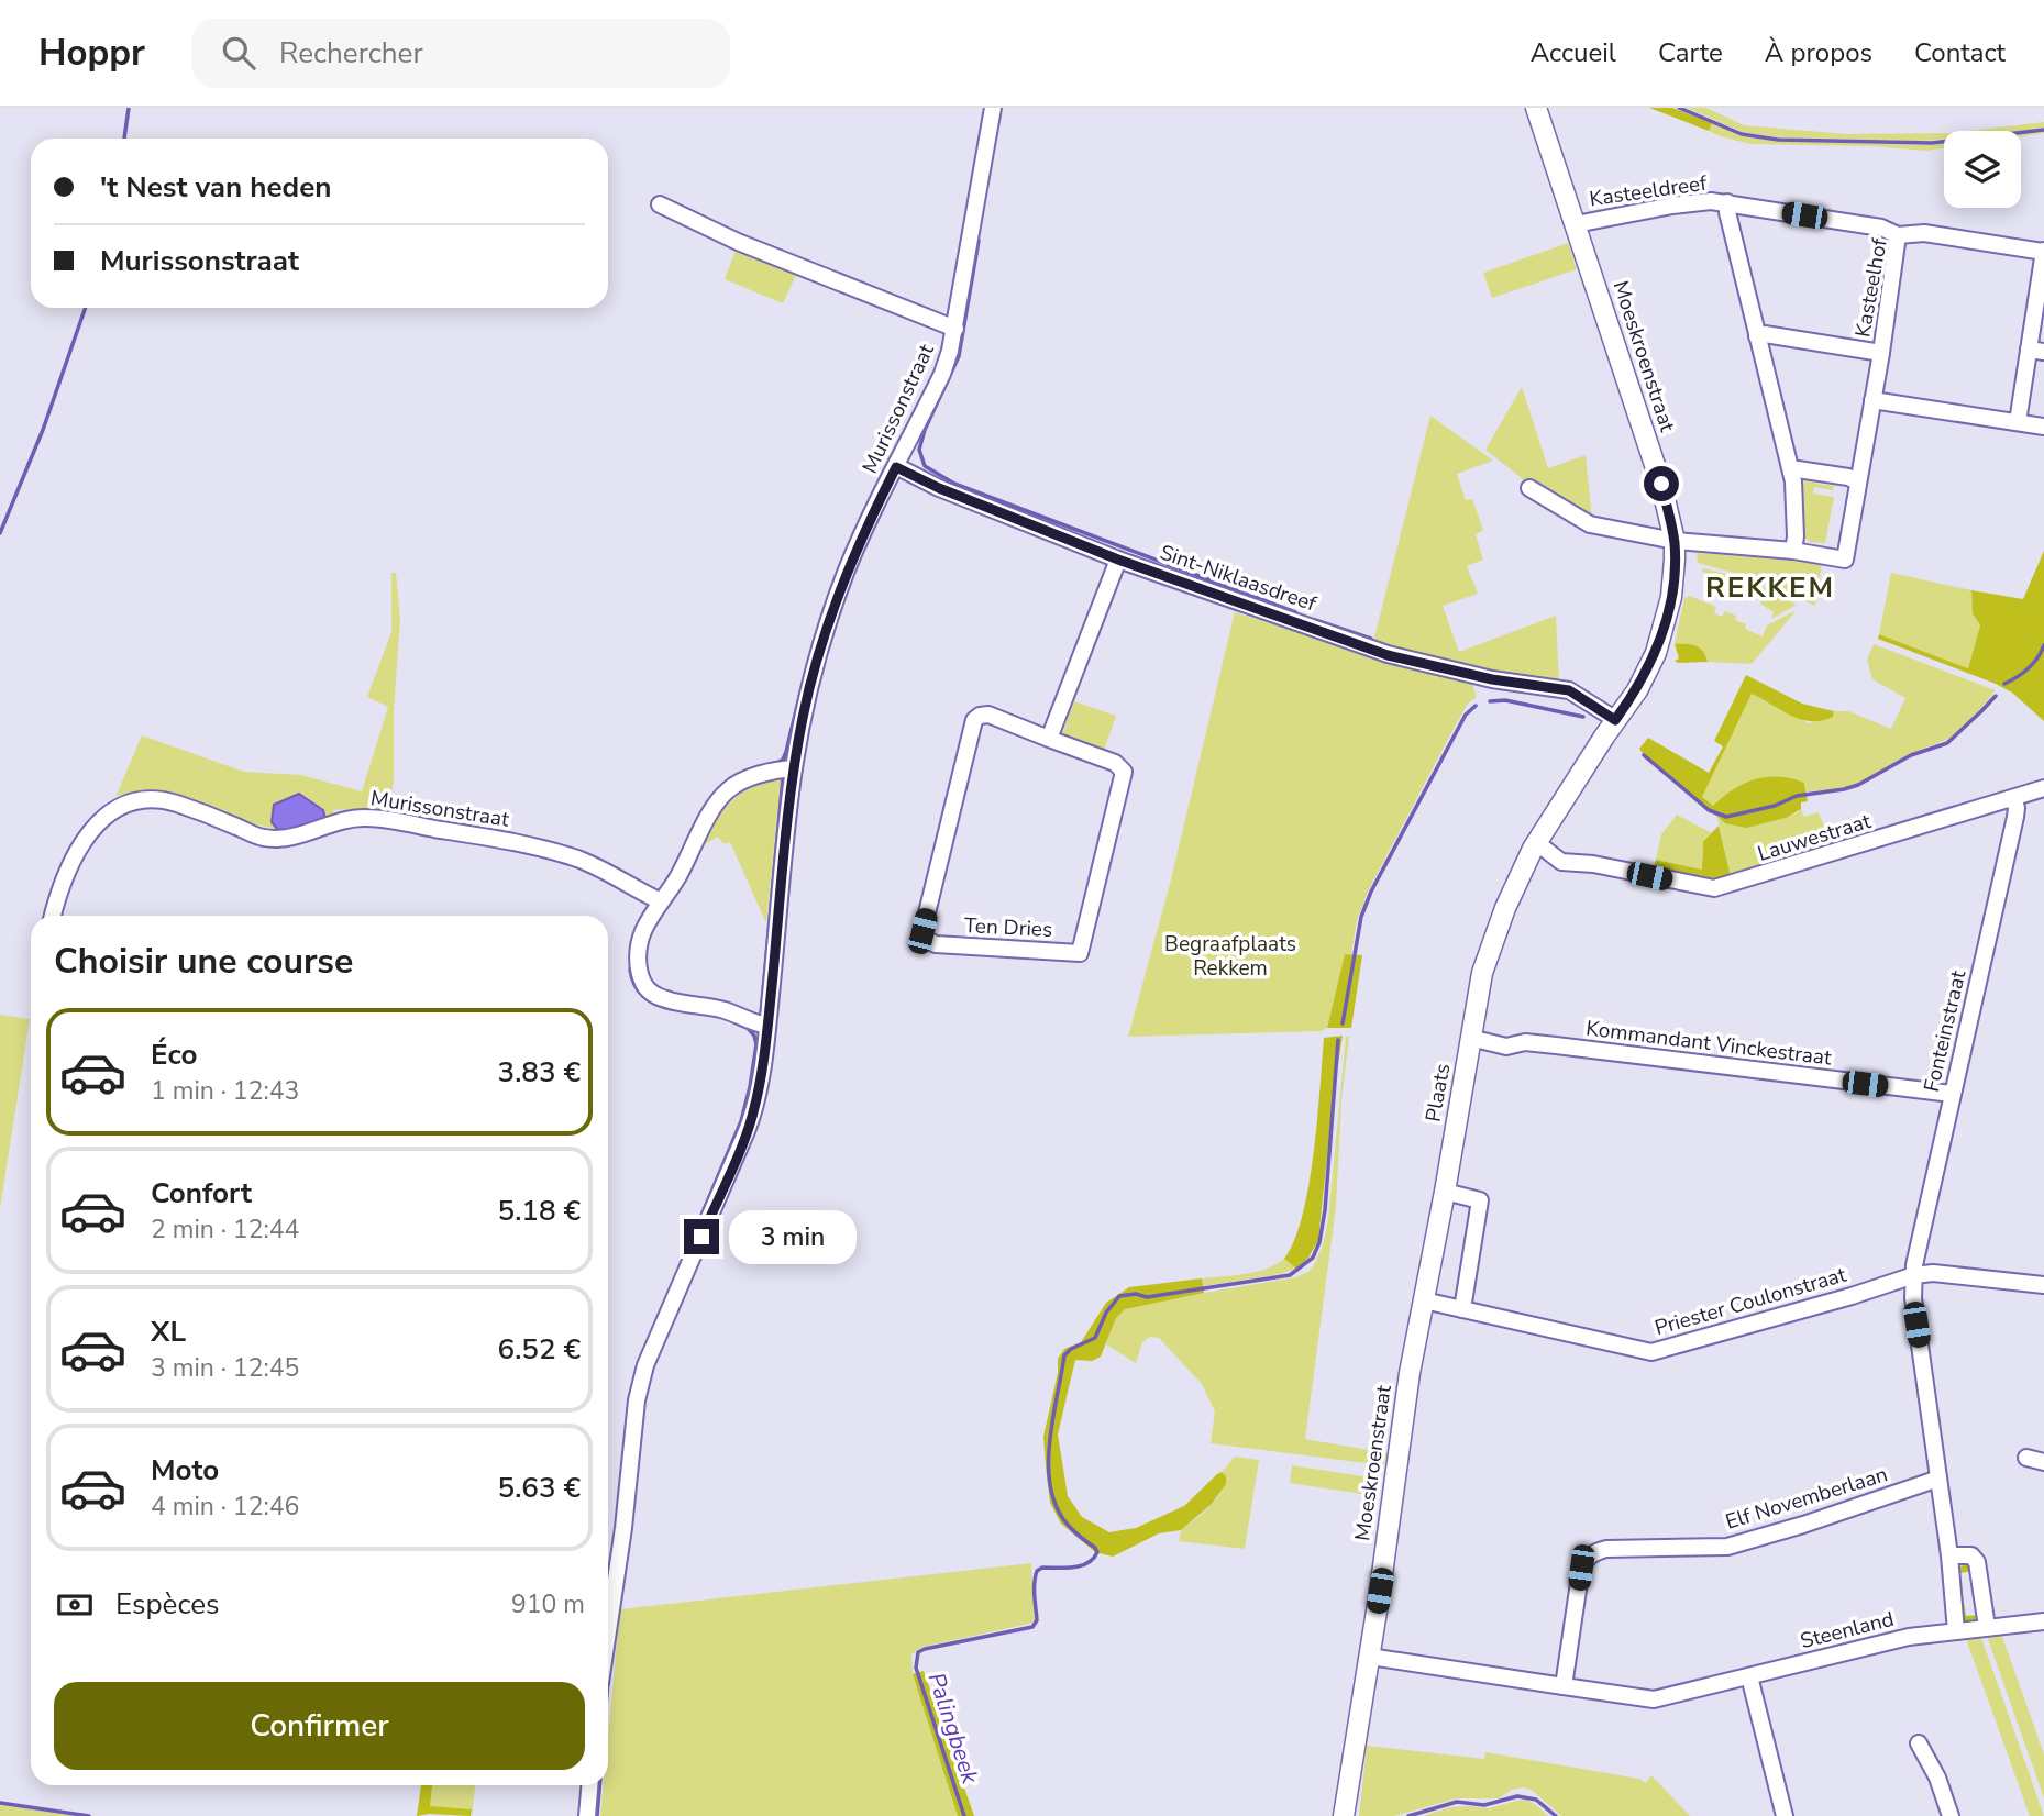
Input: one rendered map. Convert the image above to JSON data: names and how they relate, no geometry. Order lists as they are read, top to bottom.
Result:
{
  "streets": {
    "main road": ["Moeskroenstraat", "Plaats"],
    "street": [
      "Kasteeldreef",
      "Kasteelhof",
      "Murissonstraat",
      "Sint-Niklaasdreef",
      "Lauwestraat",
      "Ten Dries",
      "Fonteinstraat",
      "Kommandant Vinckestraat",
      "Priester Coulonstraat",
      "Elf Novemberlaan",
      "Steenland"
    ]
  },
  "crossings": [
    ["Kasteeldreef", "Kasteelhof"],
    ["Kasteeldreef", "Moeskroenstraat"],
    ["Moeskroenstraat", "Sint-Niklaasdreef"],
    ["Moeskroenstraat", "Lauwestraat"],
    ["Moeskroenstraat", "Plaats"],
    ["Moeskroenstraat", "Priester Coulonstraat"],
    ["Murissonstraat", "Sint-Niklaasdreef"],
    ["Lauwestraat", "Fonteinstraat"],
    ["Fonteinstraat", "Kommandant Vinckestraat"],
    ["Fonteinstraat", "Priester Coulonstraat"],
    ["Kommandant Vinckestraat", "Plaats"],
    ["Plaats", "Priester Coulonstraat"],
    ["Elf Novemberlaan", "Steenland"]
  ],
  "districts": ["REKKEM"],
  "water": ["Palingbeek"],
  "parks": ["Begraafplaats Rekkem"],
  "page": {
    "header": "Hoppr",
    "search": "Rechercher",
    "nav": [
      "Accueil",
      "Carte",
      "À propos",
      "Contact"
    ],
    "banner": ["'t Nest van heden", "Murissonstraat"],
    "heading": "Choisir une course",
    "list": [
      {
        "name": "Éco",
        "note": "1 min · 12:43",
        "value": "3.83 €"
      },
      {
        "name": "Confort",
        "note": "2 min · 12:44",
        "value": "5.18 €"
      },
      {
        "name": "XL",
        "note": "3 min · 12:45",
        "value": "6.52 €"
      },
      {
        "name": "Moto",
        "note": "4 min · 12:46",
        "value": "5.63 €"
      }
    ],
    "bubble": "3 min",
    "pay": ["Espèces", "910 m"],
    "buttons": "Confirmer"
  }
}
